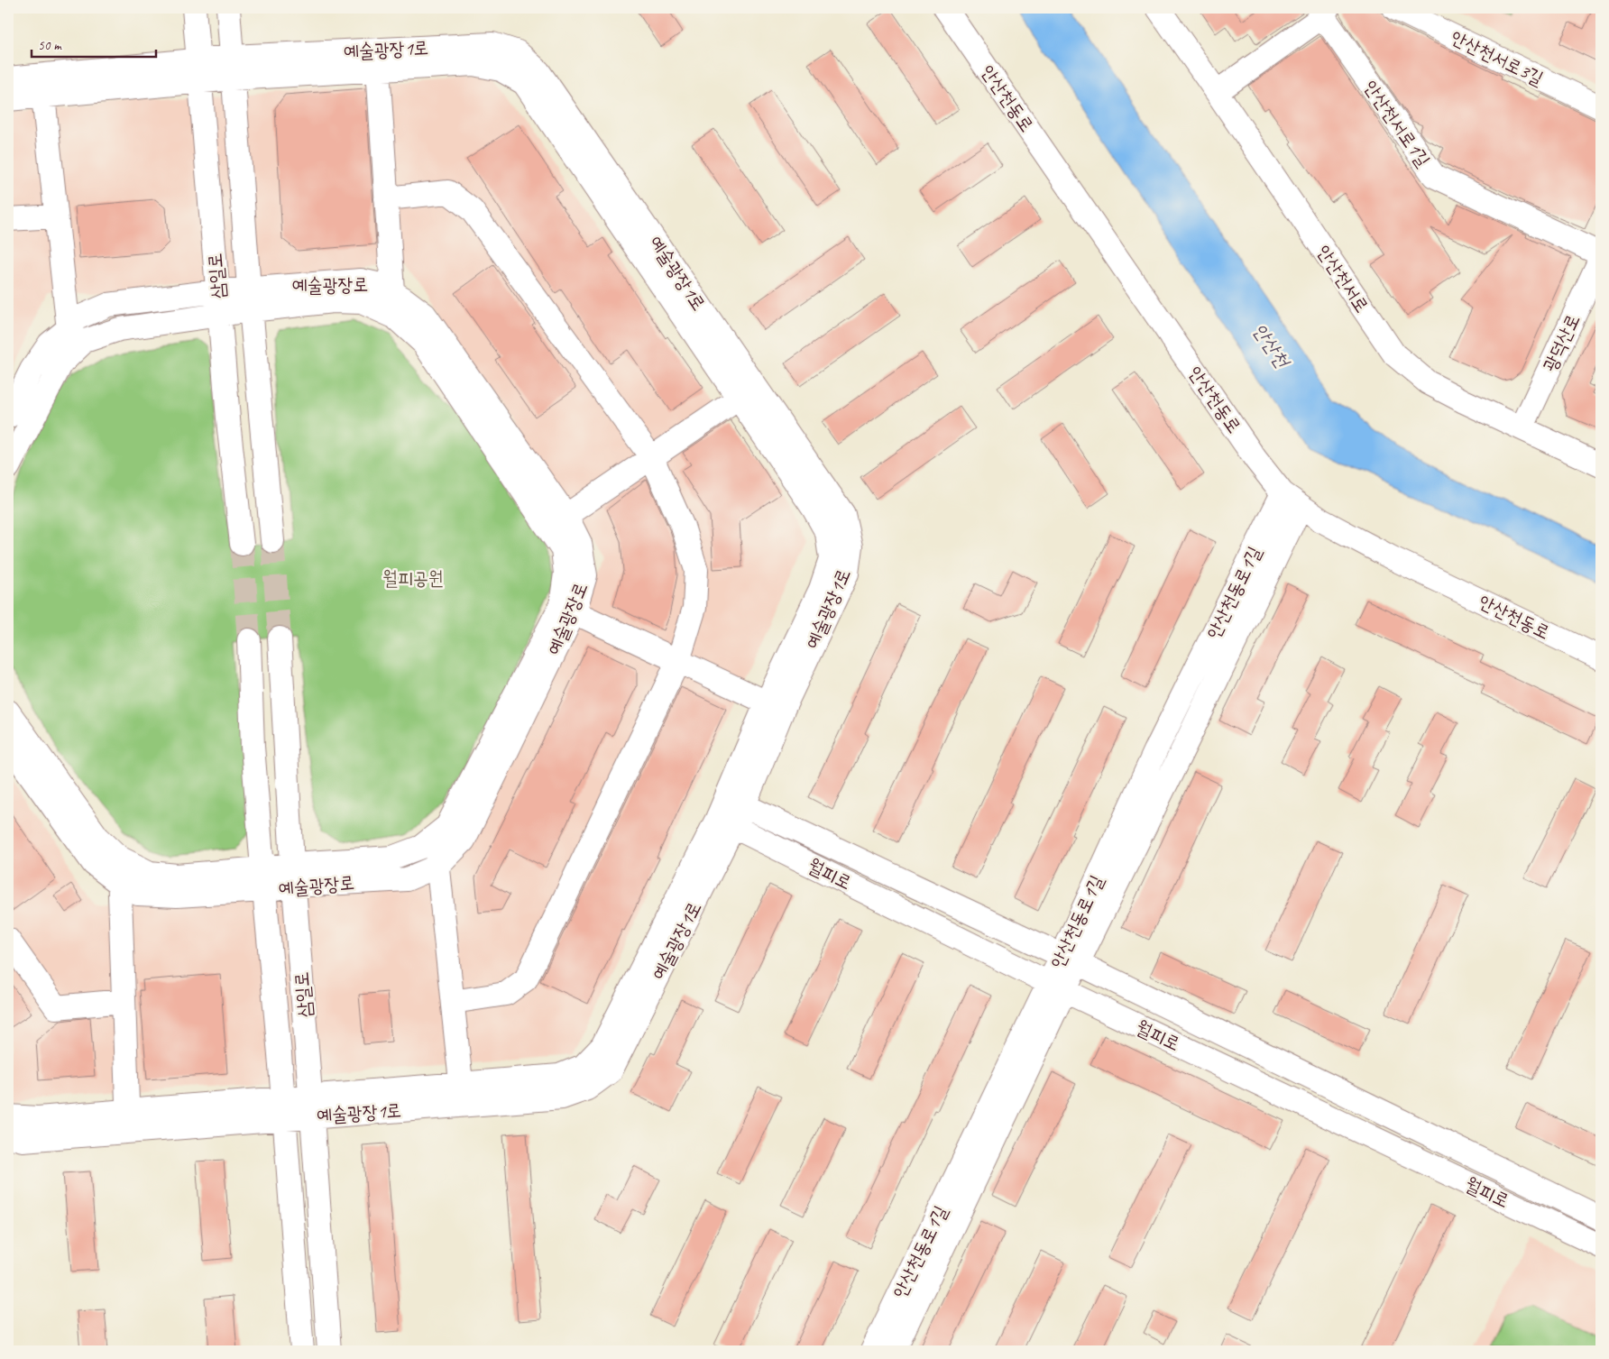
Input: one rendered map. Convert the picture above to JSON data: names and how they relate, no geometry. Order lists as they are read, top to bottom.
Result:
{
  "streets": {
    "street": [
      "예술광장1로",
      "안산천서로3길",
      "안산천동로",
      "안산천서로1길",
      "삼일로",
      "안산천서로",
      "예술광장로",
      "광덕산로",
      "안산천동로1길",
      "월피로"
    ]
  },
  "crossings": [
    ["예술광장1로", "삼일로"],
    ["예술광장1로", "월피로"],
    ["안산천동로", "안산천동로1길"],
    ["삼일로", "예술광장로"],
    ["안산천서로", "광덕산로"],
    ["안산천동로1길", "월피로"]
  ],
  "water": ["안산천"],
  "parks": ["월피공원"],
  "scale_bar": "50 m"
}
